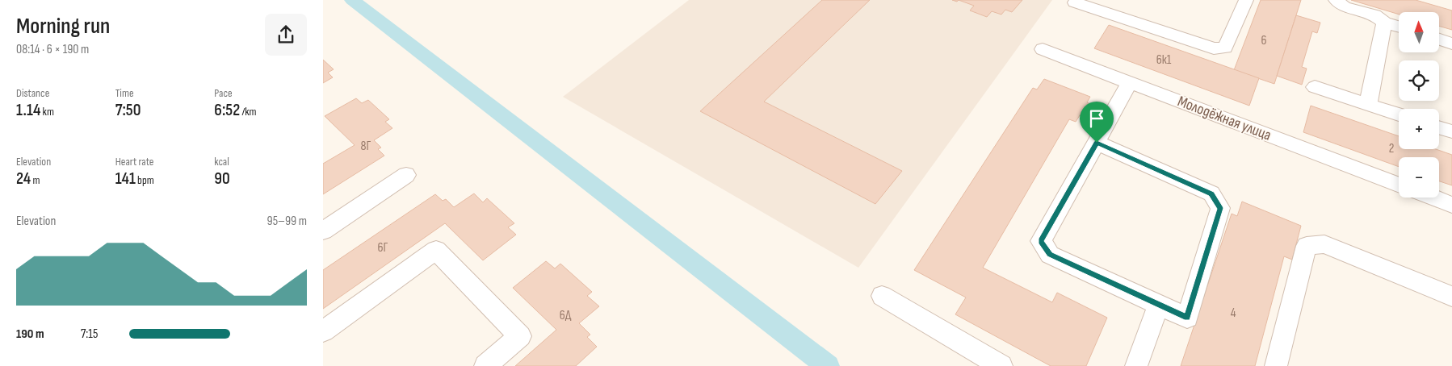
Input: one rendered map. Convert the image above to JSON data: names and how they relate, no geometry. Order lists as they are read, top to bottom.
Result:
{
  "streets": {
    "street": ["Молодёжная улица"]
  },
  "house_numbers": [
    "6",
    "6к1",
    "8Г",
    "2",
    "6Г",
    "4",
    "6Д"
  ],
  "north": "top",
  "page": {
    "heading": ["Morning run", "08:14 · 6 × 190 m"],
    "map_buttons": ["+", "−"],
    "stats": [
      ["Distance", "1.14 km"],
      ["Time", "7:50"],
      ["Pace", "6:52 /km"],
      ["Elevation", "24 m"],
      ["Heart rate", "141 bpm"],
      ["kcal", "90"]
    ],
    "chart": ["Elevation", "95–99 m"],
    "list": [
      {
        "name": "190 m",
        "note": "7:15"
      }
    ]
  }
}
